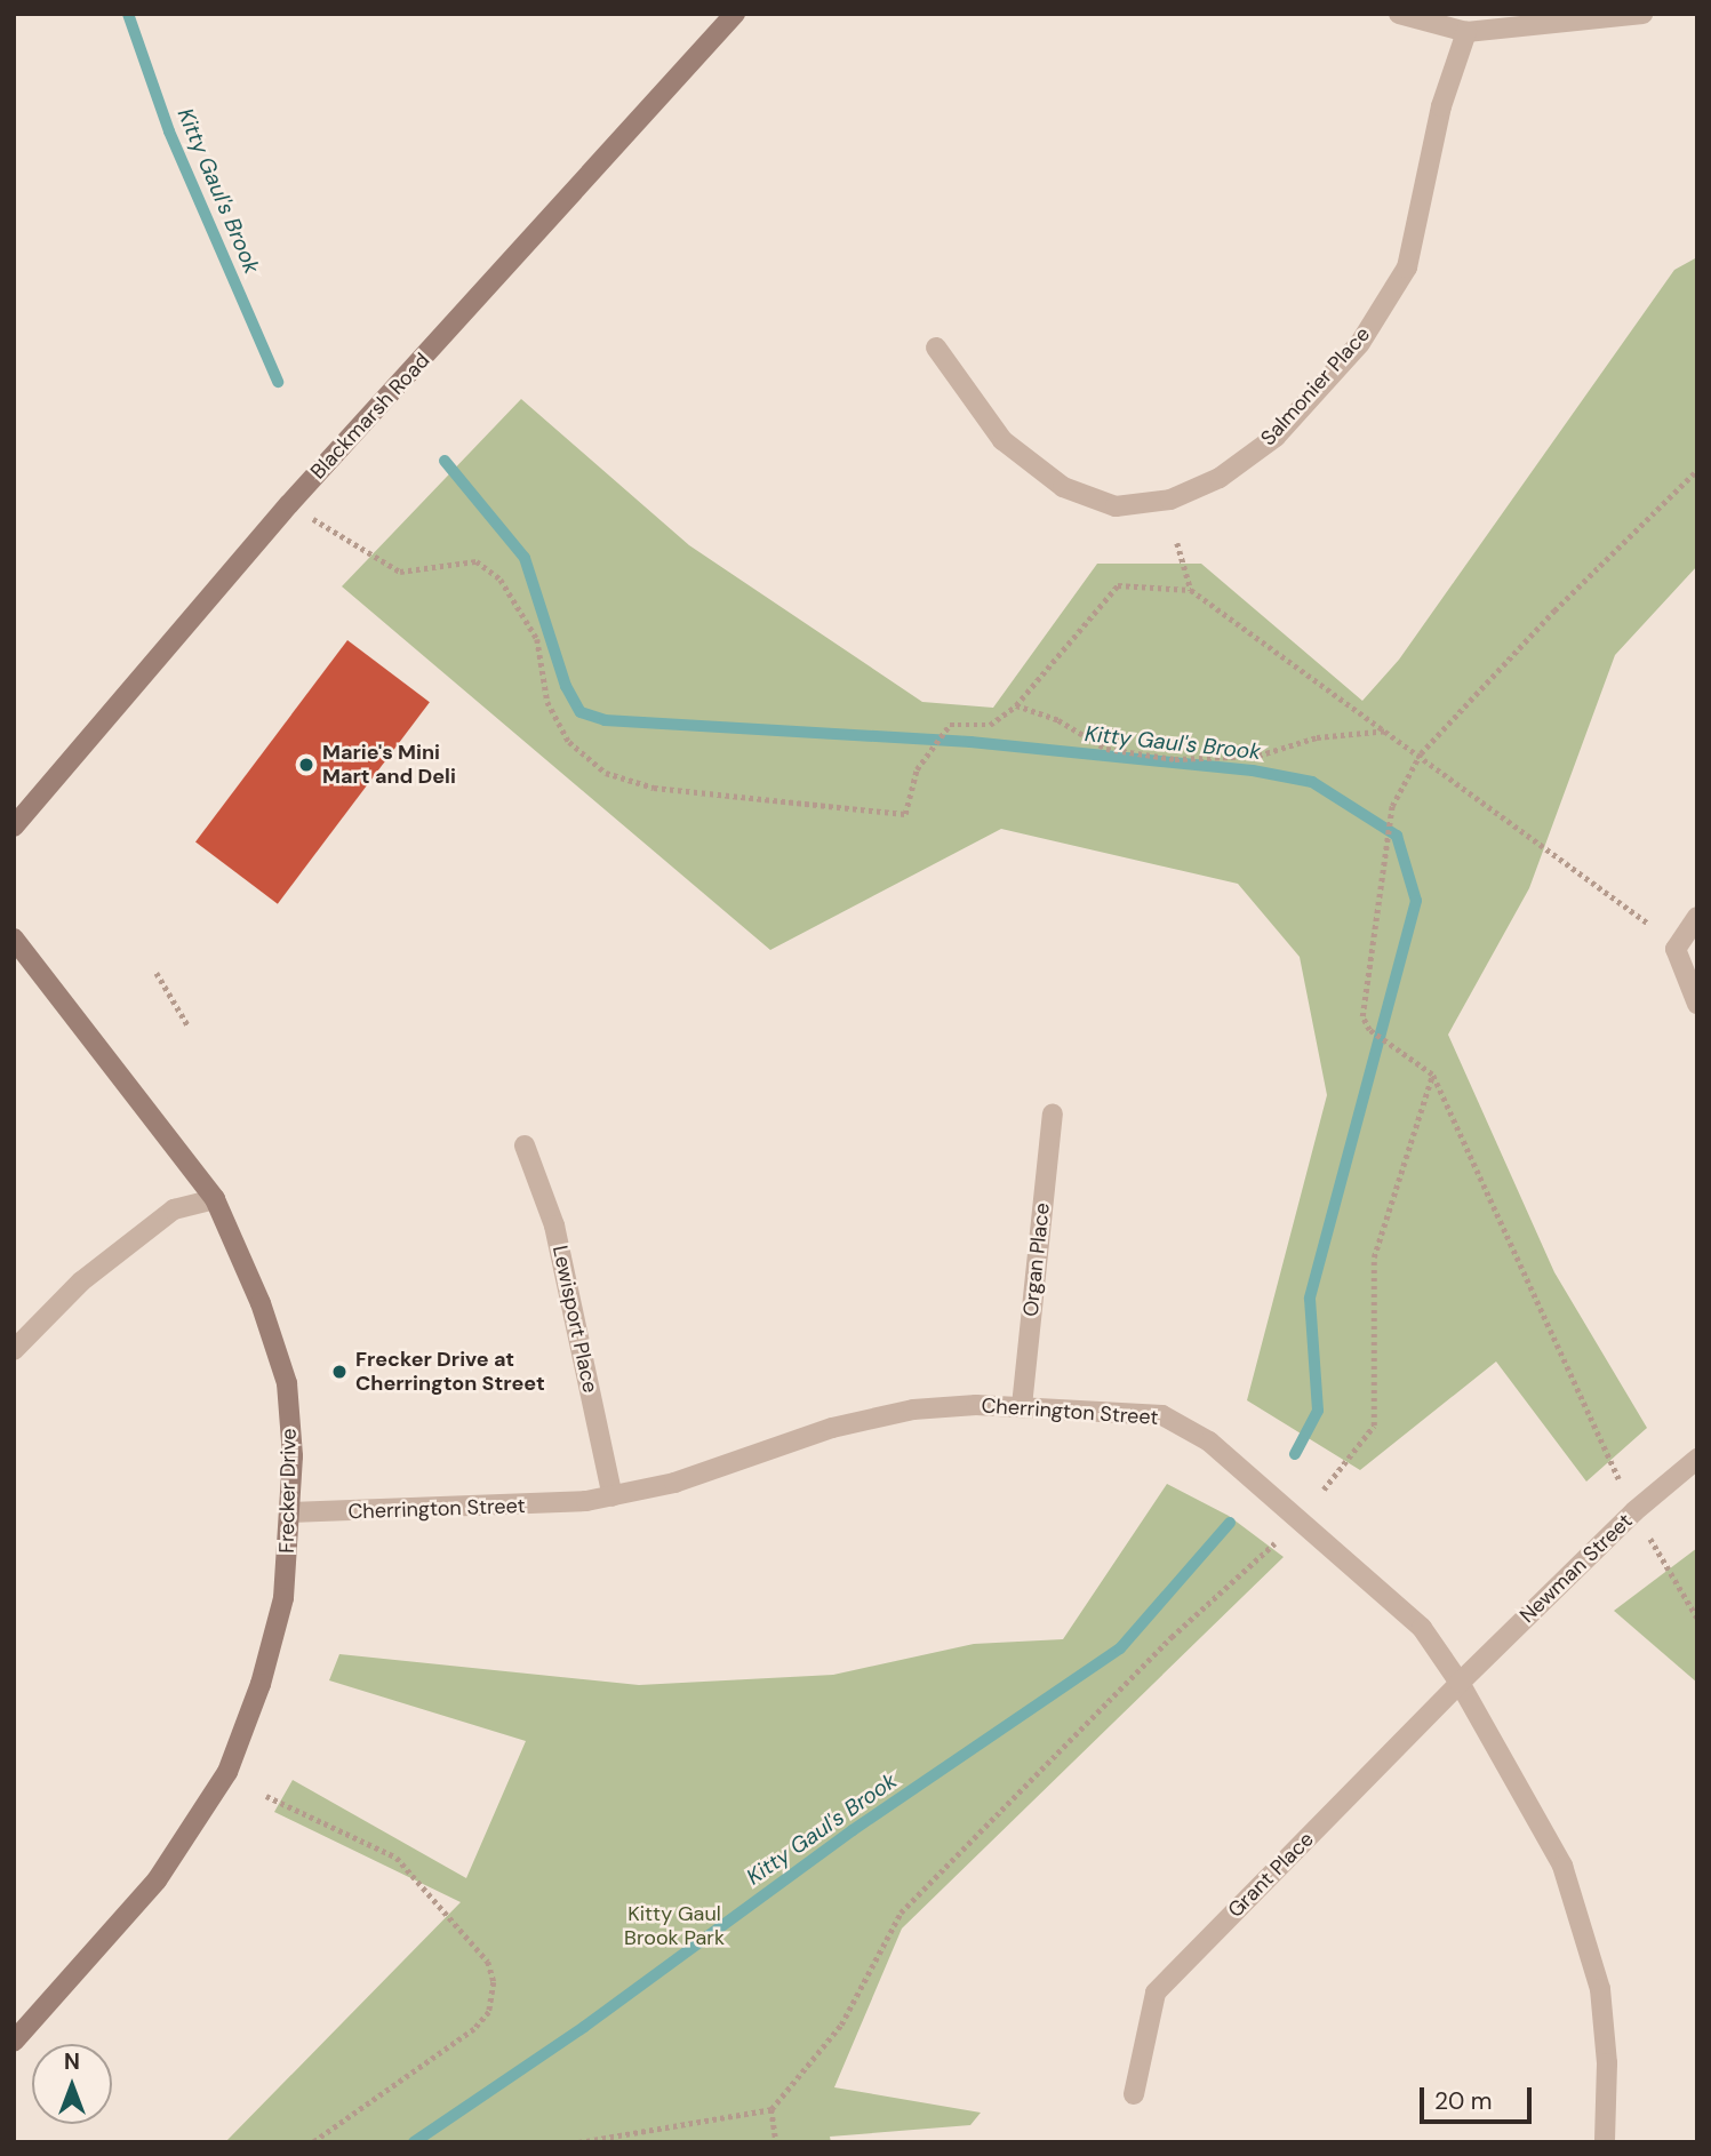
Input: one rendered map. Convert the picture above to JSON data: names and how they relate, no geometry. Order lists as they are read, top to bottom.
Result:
{
  "streets": {
    "street": [
      "Salmonier Place",
      "Blackmarsh Road",
      "Organ Place",
      "Lewisport Place",
      "Cherrington Street",
      "Frecker Drive",
      "Newman Street",
      "Grant Place"
    ]
  },
  "crossings": [
    ["Organ Place", "Cherrington Street"],
    ["Lewisport Place", "Cherrington Street"],
    ["Cherrington Street", "Frecker Drive"],
    ["Cherrington Street", "Newman Street"],
    ["Cherrington Street", "Grant Place"],
    ["Newman Street", "Grant Place"]
  ],
  "water": ["Kitty Gaul's Brook"],
  "parks": ["Kitty Gaul Brook Park"],
  "places": ["Marie's Mini Mart and Deli", "Frecker Drive at Cherrington Street"],
  "scale_bar": "20 m",
  "north": "top"
}
